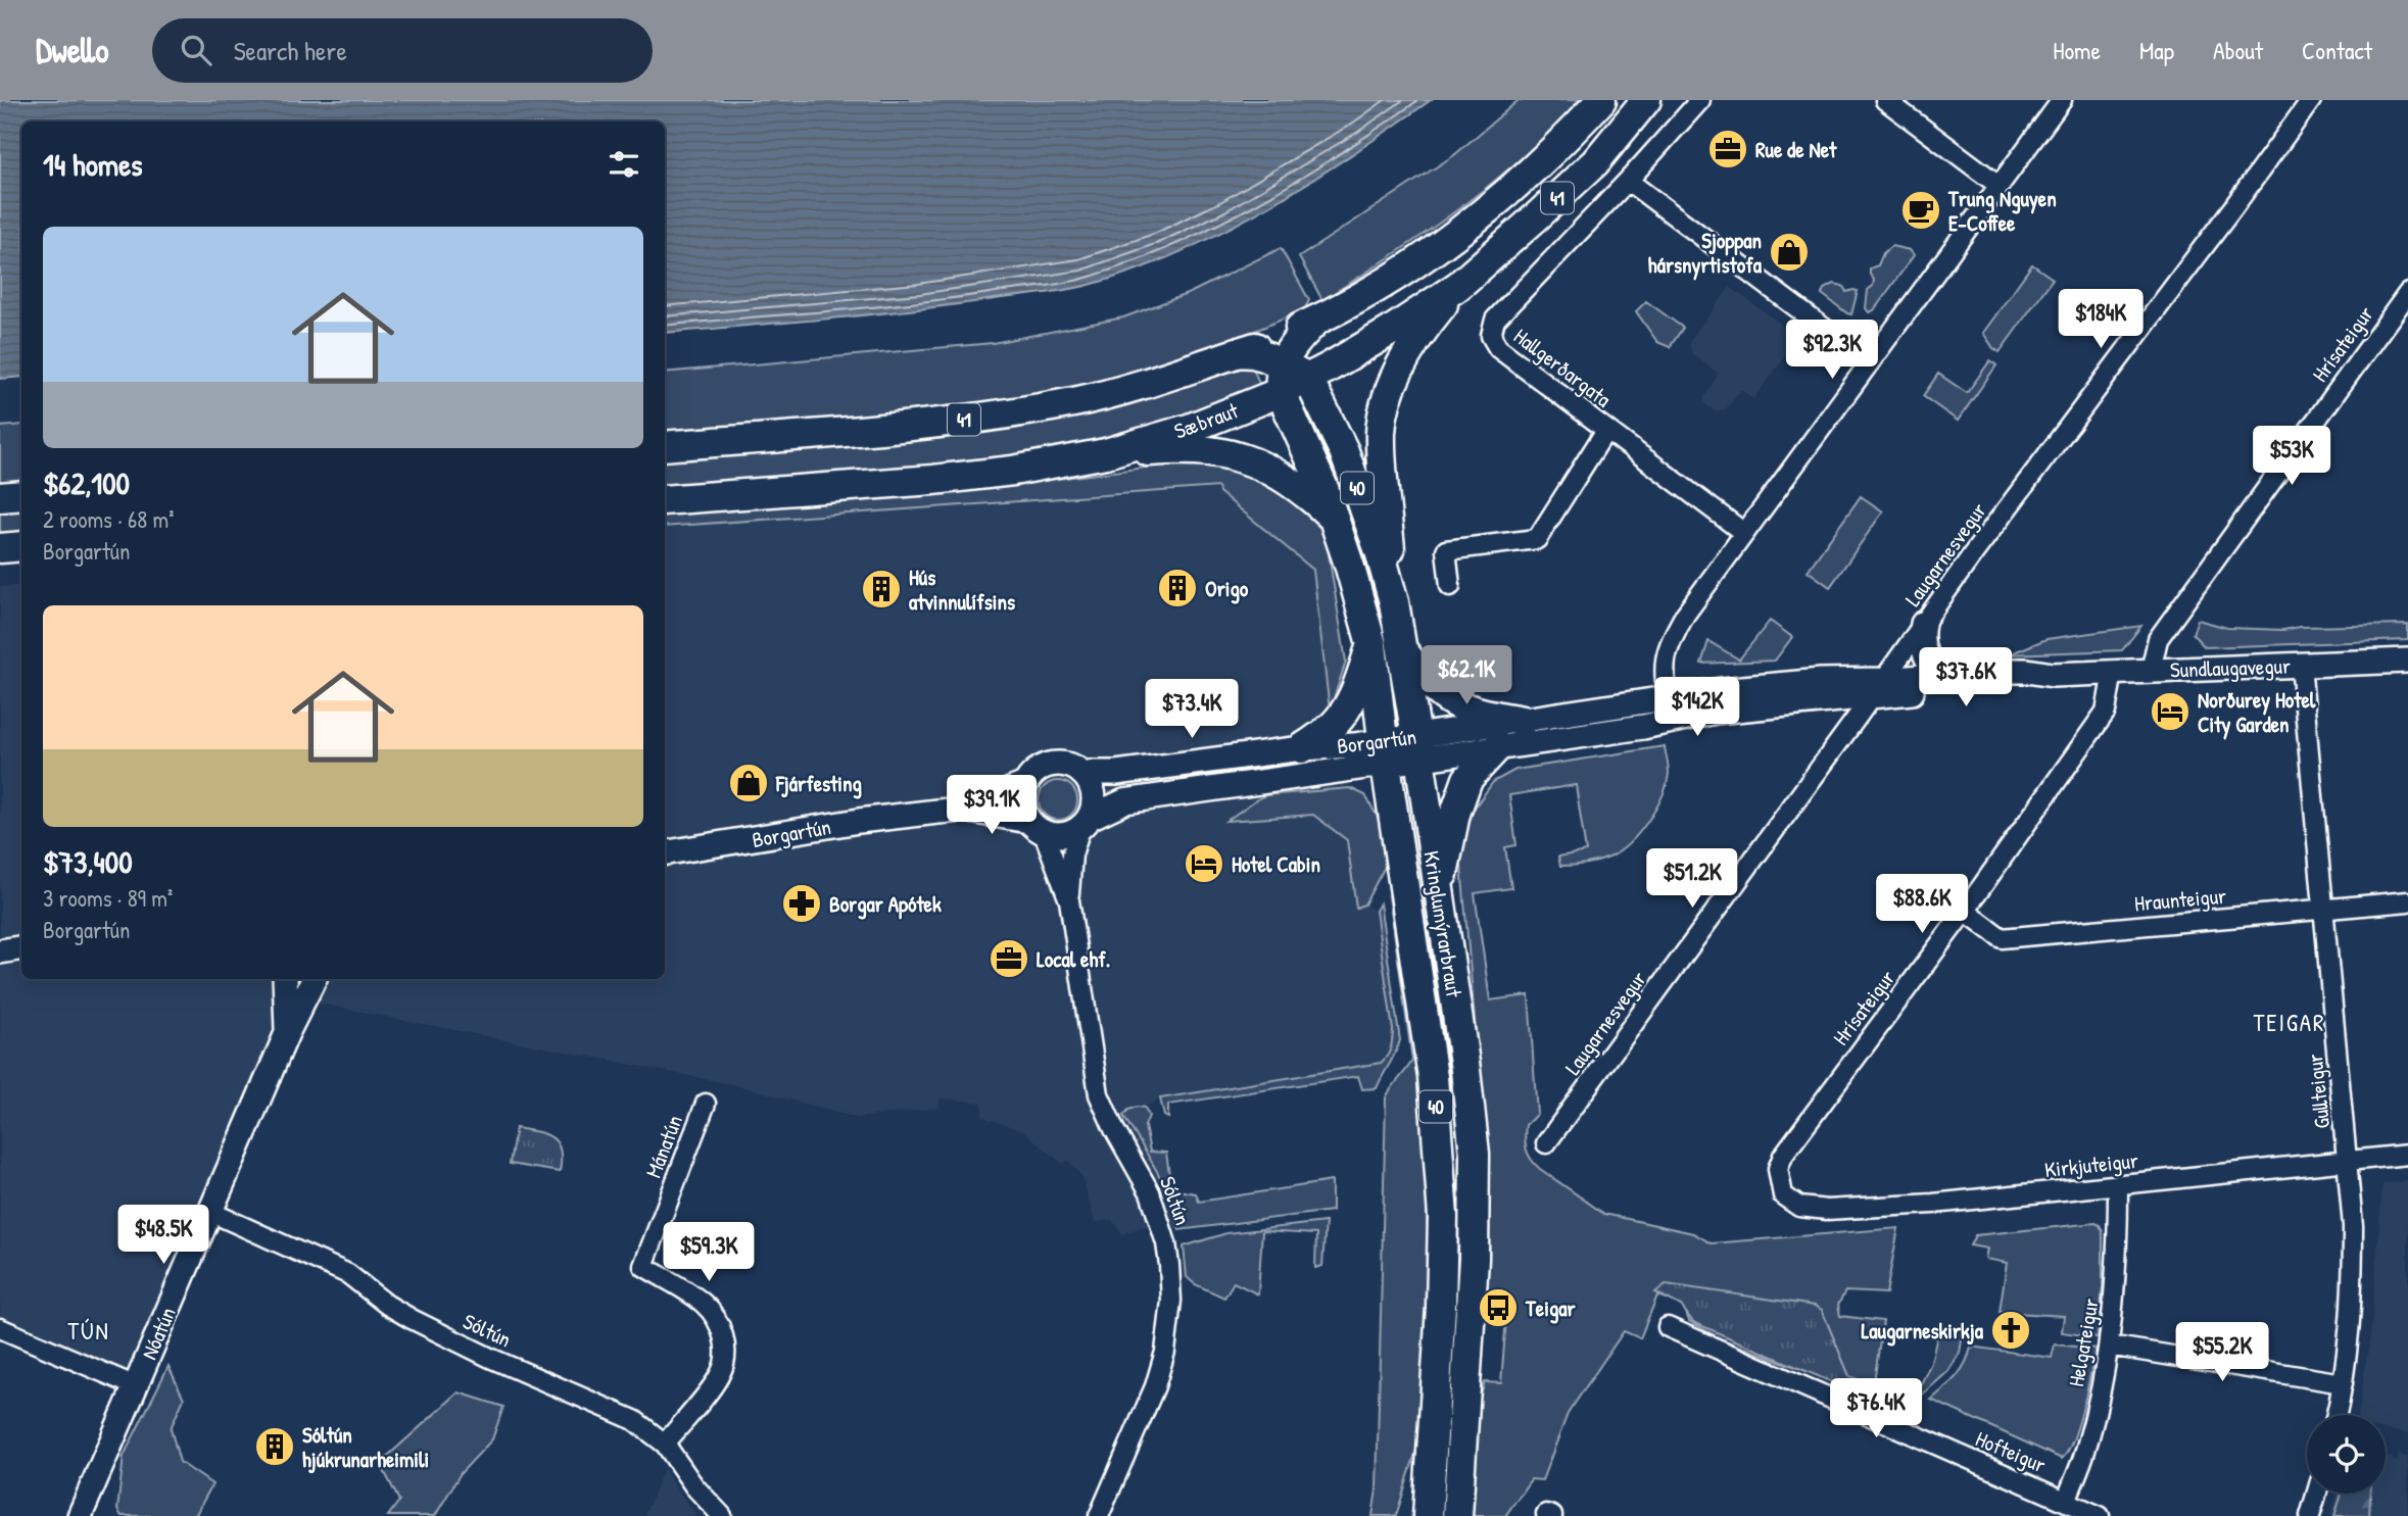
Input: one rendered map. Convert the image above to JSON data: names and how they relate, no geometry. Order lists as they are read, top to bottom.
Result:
{
  "streets": {
    "main road": [
      "41",
      "Sæbraut",
      "40",
      "Kringlumýrarbraut"
    ],
    "street": [
      "Hrísateigur",
      "Hallgerðargata",
      "Laugarnesvegur",
      "Sundlaugavegur",
      "Borgartún",
      "Hraunteigur",
      "Gullteigur",
      "Mánatún",
      "Kirkjuteigur",
      "Sóltún",
      "Nóatún",
      "Helgateigur",
      "Hofteigur"
    ]
  },
  "crossings": [
    ["41", "Kringlumýrarbraut"],
    ["Hrísateigur", "Sundlaugavegur"],
    ["Hrísateigur", "Hraunteigur"],
    ["Hrísateigur", "Kirkjuteigur"],
    ["Sæbraut", "Kringlumýrarbraut"],
    ["Laugarnesvegur", "Sundlaugavegur"],
    ["Laugarnesvegur", "Borgartún"],
    ["Sundlaugavegur", "Borgartún"],
    ["Sundlaugavegur", "Gullteigur"],
    ["Borgartún", "Kringlumýrarbraut"],
    ["Borgartún", "Sóltún"],
    ["Hraunteigur", "Gullteigur"],
    ["Gullteigur", "Kirkjuteigur"],
    ["Mánatún", "Sóltún"],
    ["Kirkjuteigur", "Helgateigur"],
    ["Sóltún", "Nóatún"],
    ["Helgateigur", "Hofteigur"]
  ],
  "districts": ["TEIGAR", "TÚN"],
  "places": {
    "office": ["Rue de Net", "Local ehf."],
    "cafe": ["Trung Nguyen E-Coffee"],
    "shop": ["Sjoppan hársnyrtistofa", "Fjárfesting"],
    "building": ["Origo", "Hús atvinnulífsins", "Sóltún hjúkrunarheimili"],
    "hotel": ["Norðurey Hotel City Garden", "Hotel Cabin"],
    "pharmacy": ["Borgar Apótek"],
    "bus stop": ["Teigar"],
    "church": ["Laugarneskirkja"]
  },
  "page": {
    "header": "Dwello",
    "search": "Search here",
    "nav": [
      "Home",
      "Map",
      "About",
      "Contact"
    ],
    "heading": "14 homes",
    "list": [
      {
        "name": "$62,100",
        "note": "2 rooms · 68 m² · Borgartún"
      },
      {
        "name": "$73,400",
        "note": "3 rooms · 89 m² · Borgartún"
      }
    ],
    "price": [
      "$184K",
      "$92.3K",
      "$53K",
      "$62.1K",
      "$37.6K",
      "$142K",
      "$73.4K",
      "$39.1K",
      "$51.2K",
      "$88.6K",
      "$48.5K",
      "$59.3K",
      "$55.2K",
      "$76.4K"
    ]
  }
}
